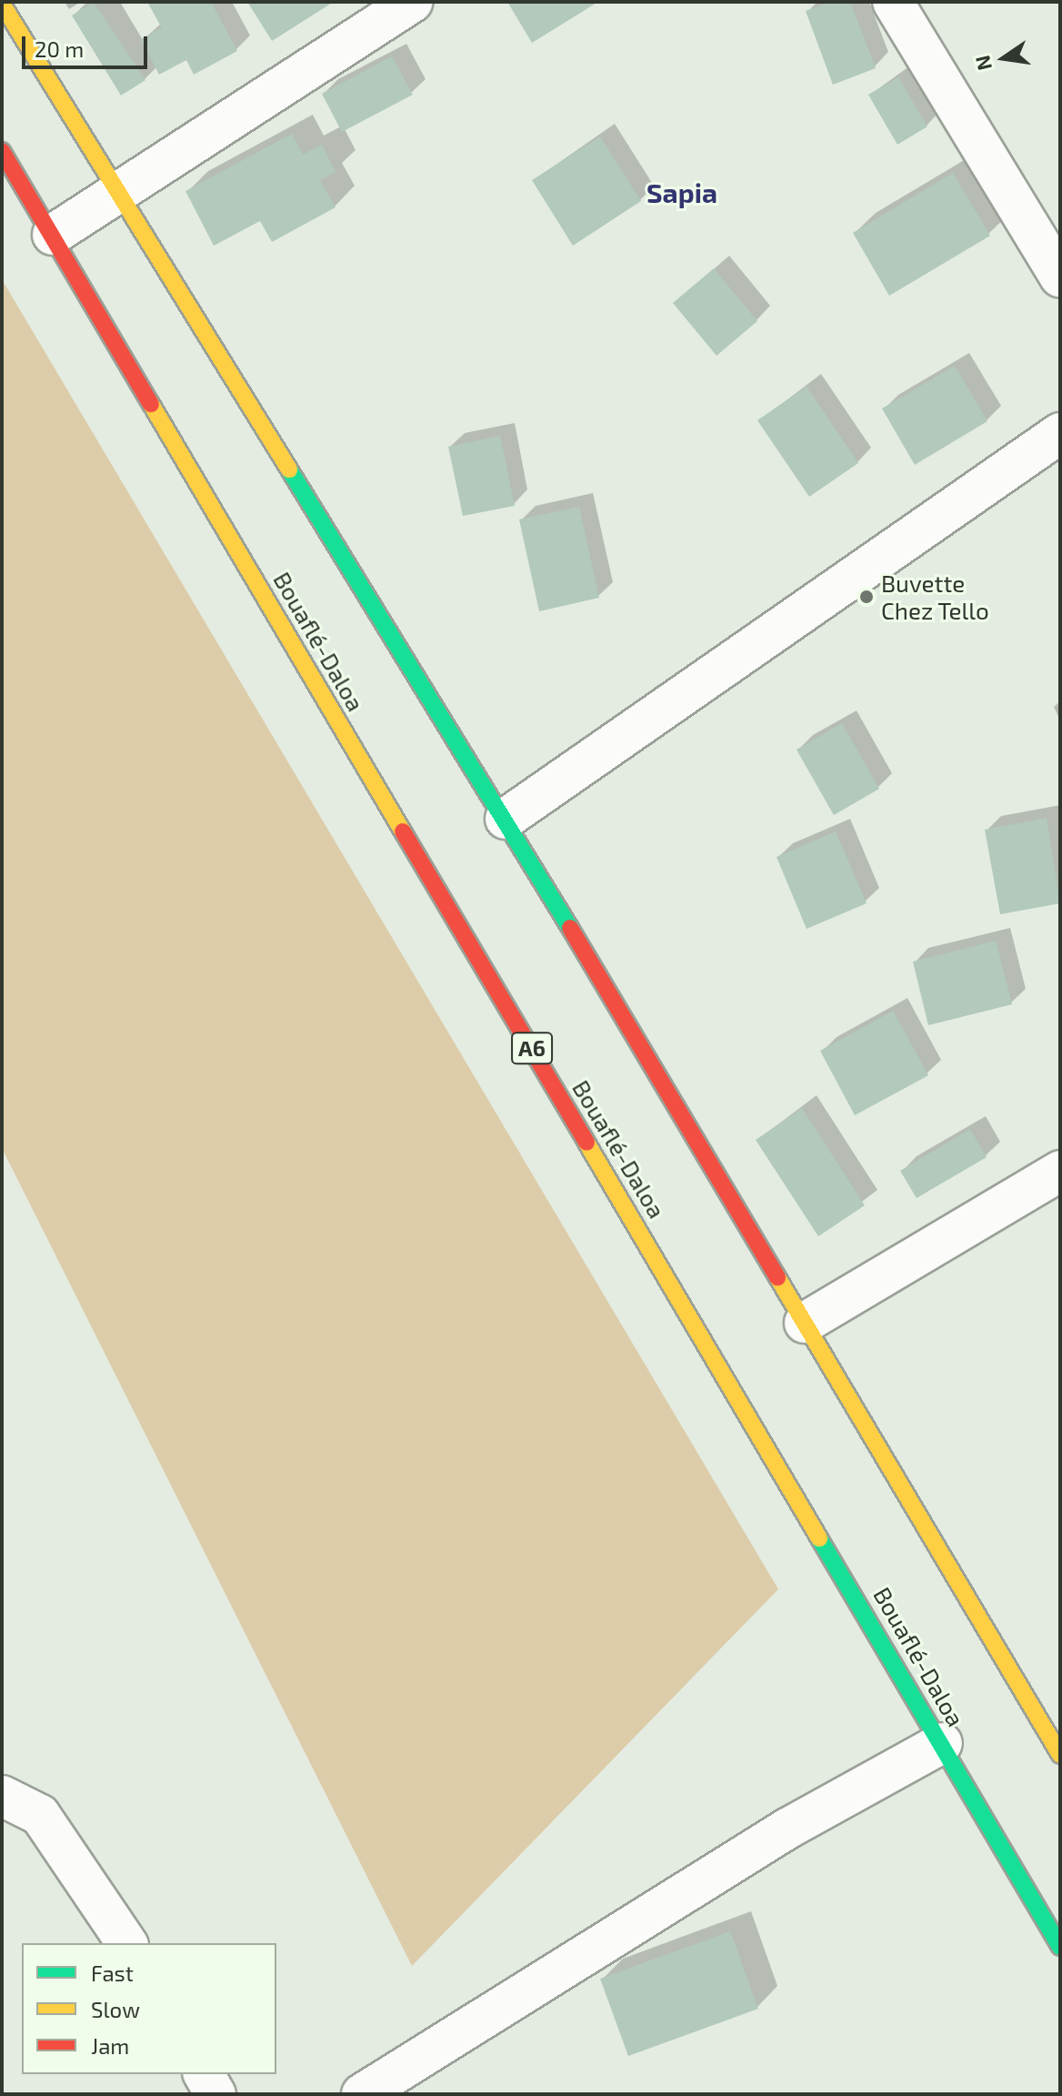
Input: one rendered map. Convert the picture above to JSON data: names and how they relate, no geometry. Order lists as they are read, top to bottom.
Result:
{
  "streets": {
    "highway": ["Bouaflé-Daloa", "A6"]
  },
  "districts": ["Sapia"],
  "places": ["Buvette Chez Tello"],
  "legend": ["Fast", "Slow", "Jam"],
  "scale_bar": "20 m",
  "north": "left"
}
